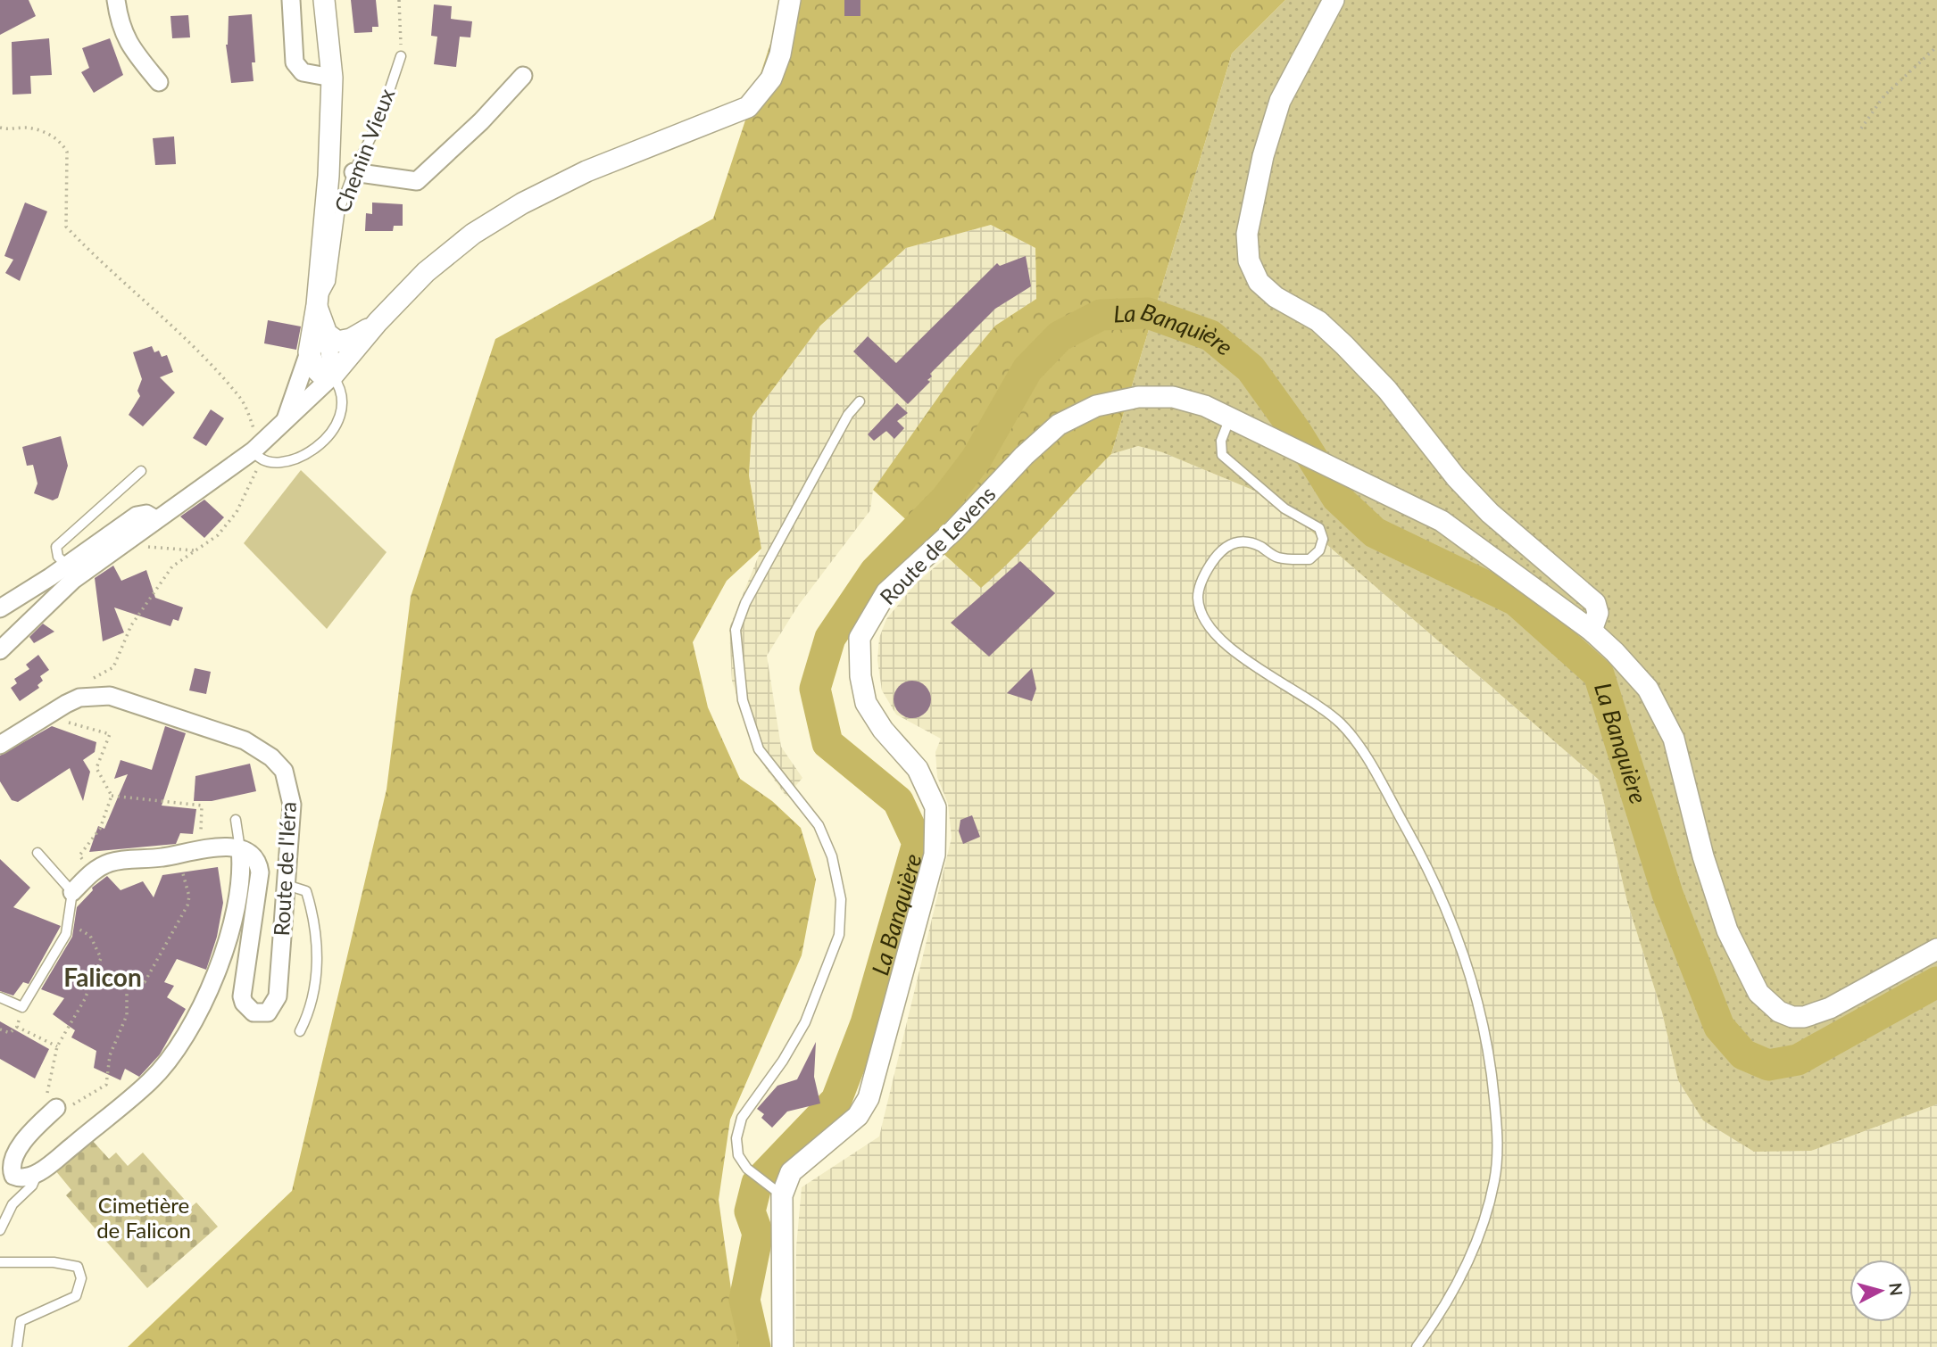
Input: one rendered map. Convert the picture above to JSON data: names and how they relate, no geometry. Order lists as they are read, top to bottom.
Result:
{
  "streets": {
    "street": ["Route de Levens", "Route de l'Iéra"],
    "lane": ["Chemin Vieux"]
  },
  "districts": ["Falicon"],
  "water": ["La Banquière"],
  "parks": ["Cimetière de Falicon"],
  "north": "right"
}
